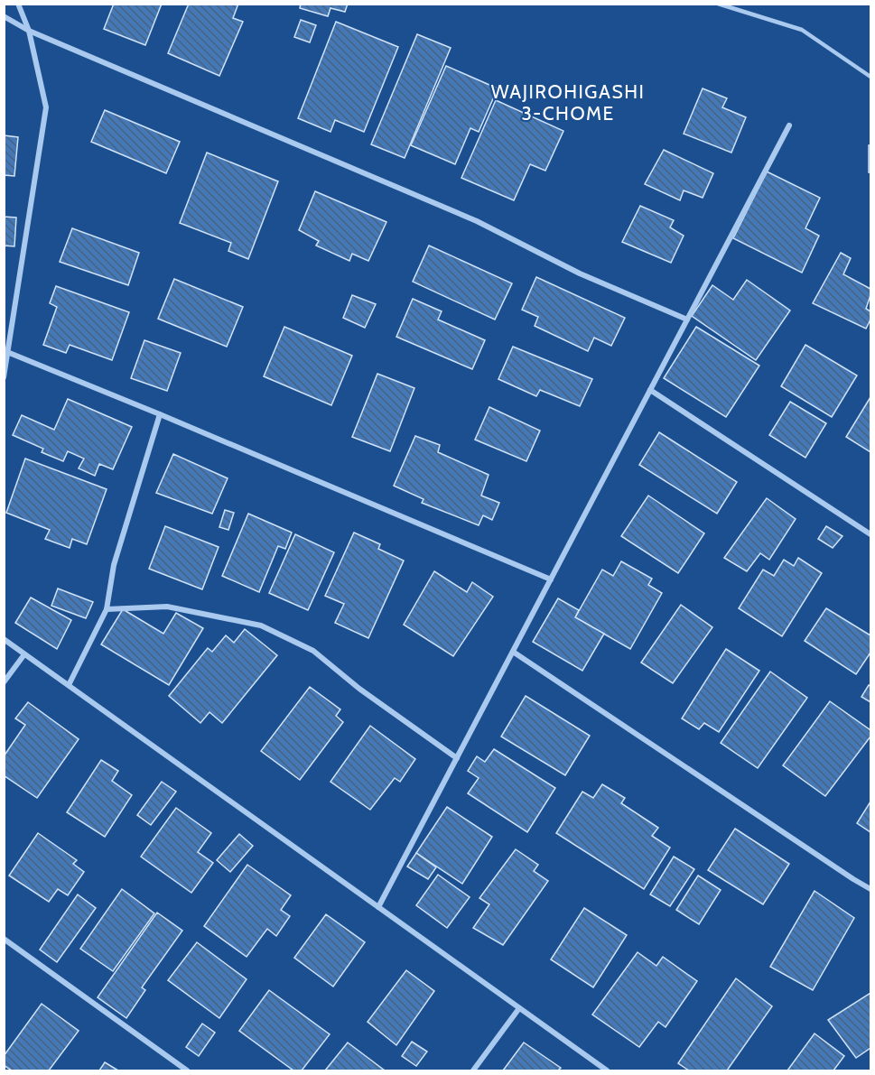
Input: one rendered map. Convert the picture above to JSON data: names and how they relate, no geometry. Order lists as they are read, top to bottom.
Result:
{
  "districts": ["WAJIROHIGASHI 3-CHOME"]
}
